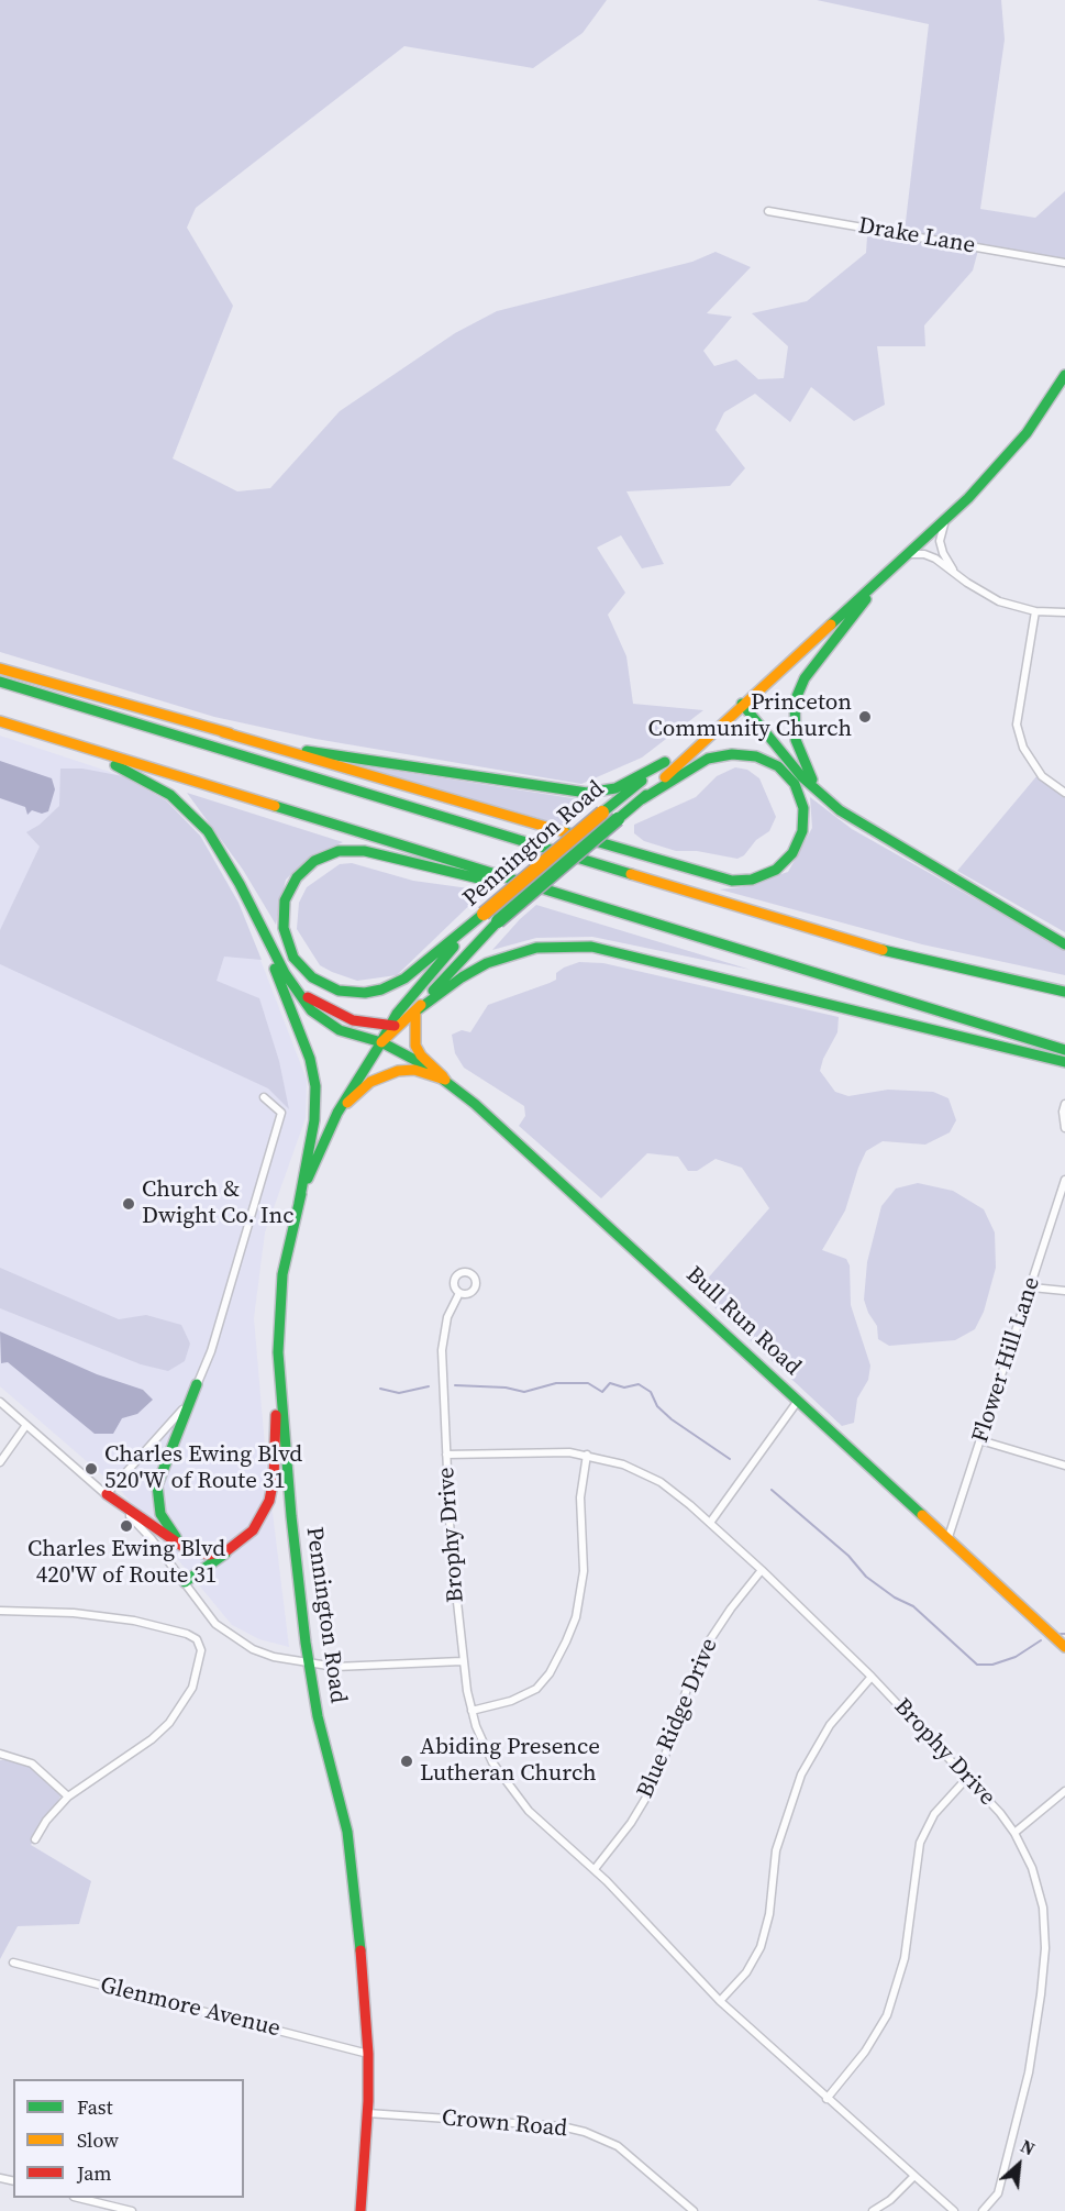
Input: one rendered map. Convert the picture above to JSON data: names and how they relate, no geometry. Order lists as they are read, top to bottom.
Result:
{
  "streets": {
    "main road": ["Pennington Road", "Bull Run Road"],
    "street": [
      "Drake Lane",
      "Flower Hill Lane",
      "Brophy Drive",
      "Blue Ridge Drive",
      "Glenmore Avenue",
      "Crown Road"
    ]
  },
  "crossings": [
    ["Pennington Road", "Bull Run Road"],
    ["Pennington Road", "Glenmore Avenue"],
    ["Pennington Road", "Crown Road"],
    ["Bull Run Road", "Flower Hill Lane"],
    ["Brophy Drive", "Blue Ridge Drive"]
  ],
  "places": [
    "Princeton Community Church",
    "Church & Dwight Co. Inc",
    "Charles Ewing Blvd 520'W of Route 31",
    "Charles Ewing Blvd 420'W of Route 31",
    "Abiding Presence Lutheran Church"
  ],
  "legend": ["Fast", "Slow", "Jam"],
  "north": "top right"
}
